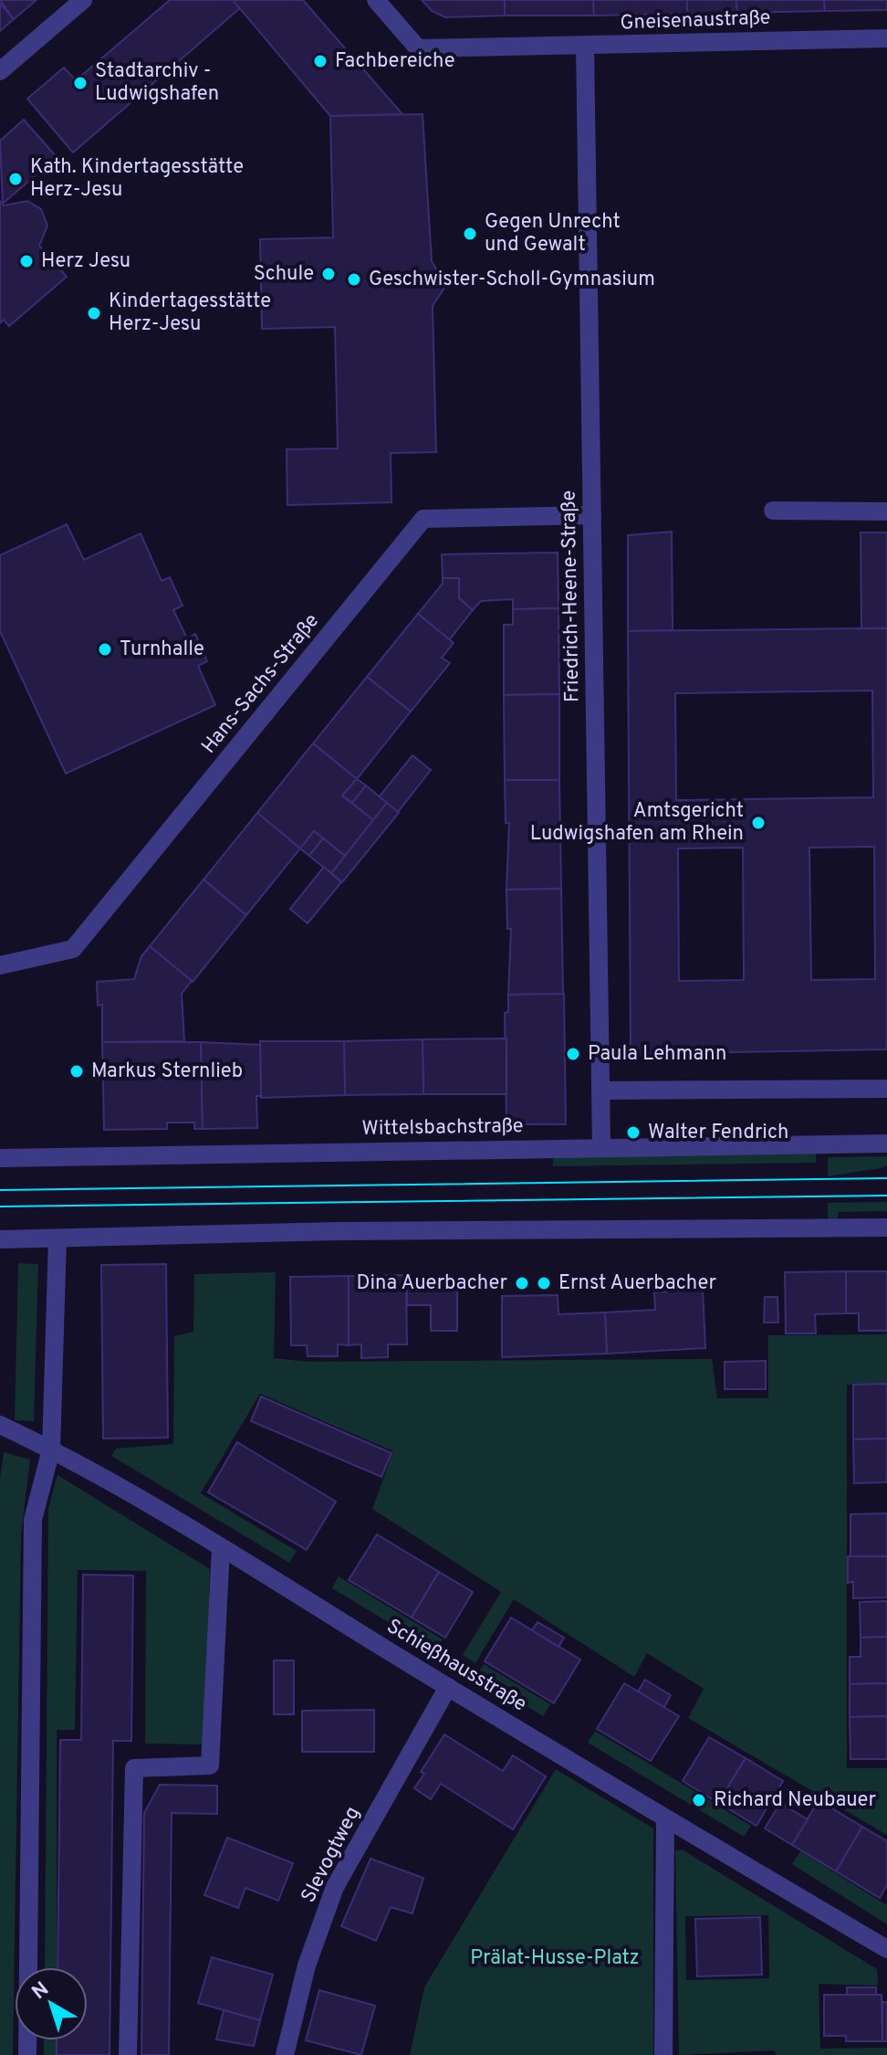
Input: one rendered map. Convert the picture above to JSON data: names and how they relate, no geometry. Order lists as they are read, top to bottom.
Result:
{
  "streets": {
    "street": [
      "Gneisenaustraße",
      "Friedrich-Heene-Straße",
      "Hans-Sachs-Straße",
      "Wittelsbachstraße",
      "Schießhausstraße",
      "Slevogtweg"
    ]
  },
  "crossings": [
    ["Gneisenaustraße", "Friedrich-Heene-Straße"],
    ["Friedrich-Heene-Straße", "Hans-Sachs-Straße"],
    ["Friedrich-Heene-Straße", "Wittelsbachstraße"],
    ["Schießhausstraße", "Slevogtweg"]
  ],
  "parks": ["Prälat-Husse-Platz"],
  "places": [
    "Fachbereiche",
    "Stadtarchiv - Ludwigshafen",
    "Kath. Kindertagesstätte Herz-Jesu",
    "Gegen Unrecht und Gewalt",
    "Herz Jesu",
    "Schule",
    "Geschwister-Scholl-Gymnasium",
    "Kindertagesstätte Herz-Jesu",
    "Turnhalle",
    "Amtsgericht Ludwigshafen am Rhein",
    "Paula Lehmann",
    "Markus Sternlieb",
    "Walter Fendrich",
    "Dina Auerbacher",
    "Ernst Auerbacher",
    "Richard Neubauer"
  ],
  "north": "top left"
}
